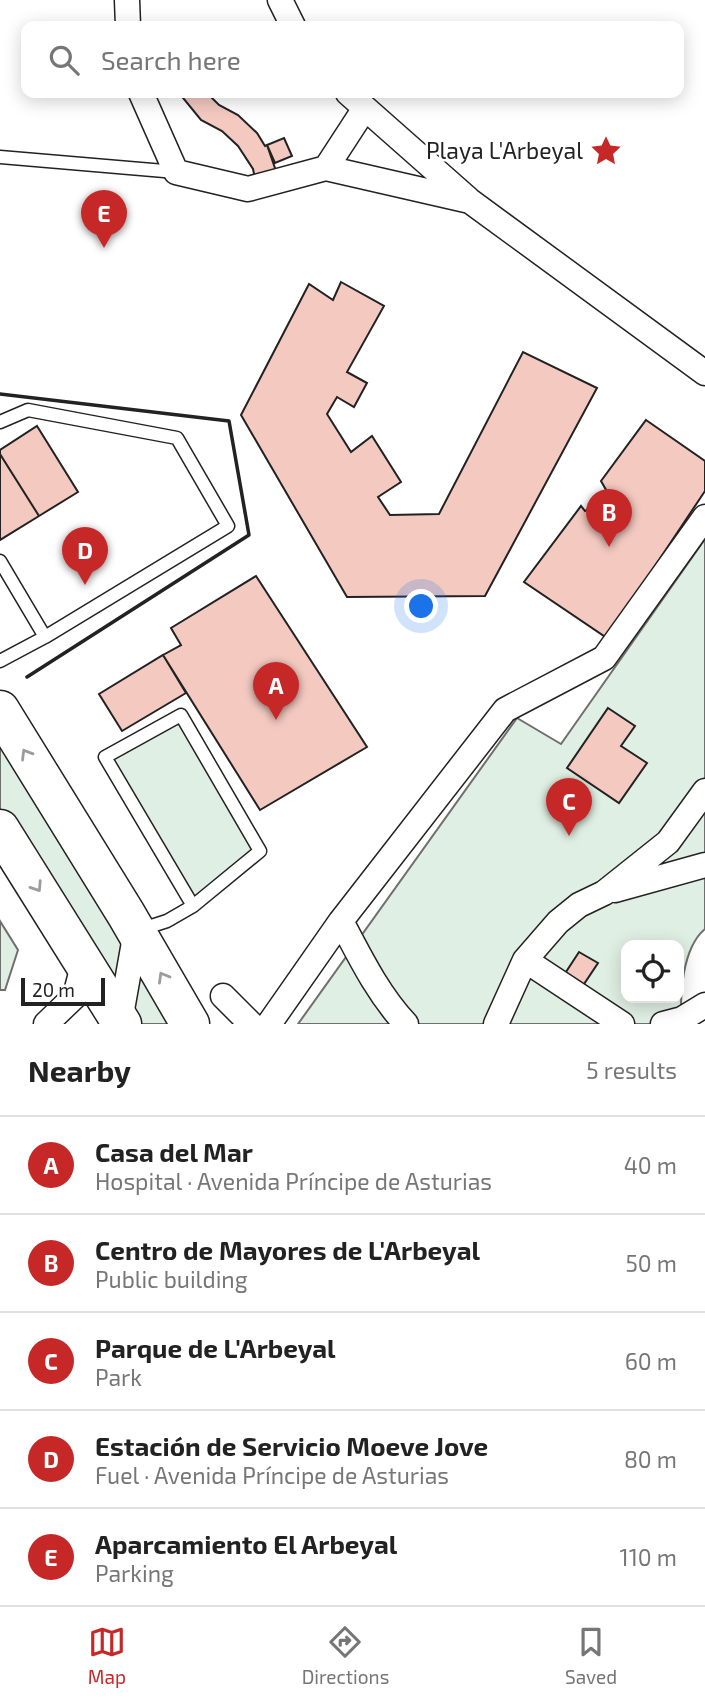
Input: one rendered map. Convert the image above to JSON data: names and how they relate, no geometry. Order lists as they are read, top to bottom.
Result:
{
  "places": {
    "place": ["Playa L'Arbeyal"]
  },
  "scale_bar": "20 m",
  "page": {
    "search": "Search here",
    "pins": [
      "E",
      "B",
      "D",
      "A",
      "C"
    ],
    "scale": "20 m",
    "heading": ["Nearby", "5 results"],
    "list": [
      {
        "mark": "A",
        "name": "Casa del Mar",
        "note": "Hospital · Avenida Príncipe de Asturias",
        "value": "40 m"
      },
      {
        "mark": "B",
        "name": "Centro de Mayores de L'Arbeyal",
        "note": "Public building",
        "value": "50 m"
      },
      {
        "mark": "C",
        "name": "Parque de L'Arbeyal",
        "note": "Park",
        "value": "60 m"
      },
      {
        "mark": "D",
        "name": "Estación de Servicio Moeve Jove",
        "note": "Fuel · Avenida Príncipe de Asturias",
        "value": "80 m"
      },
      {
        "mark": "E",
        "name": "Aparcamiento El Arbeyal",
        "note": "Parking",
        "value": "110 m"
      }
    ],
    "nav": ["Map", "Directions", "Saved"]
  }
}
